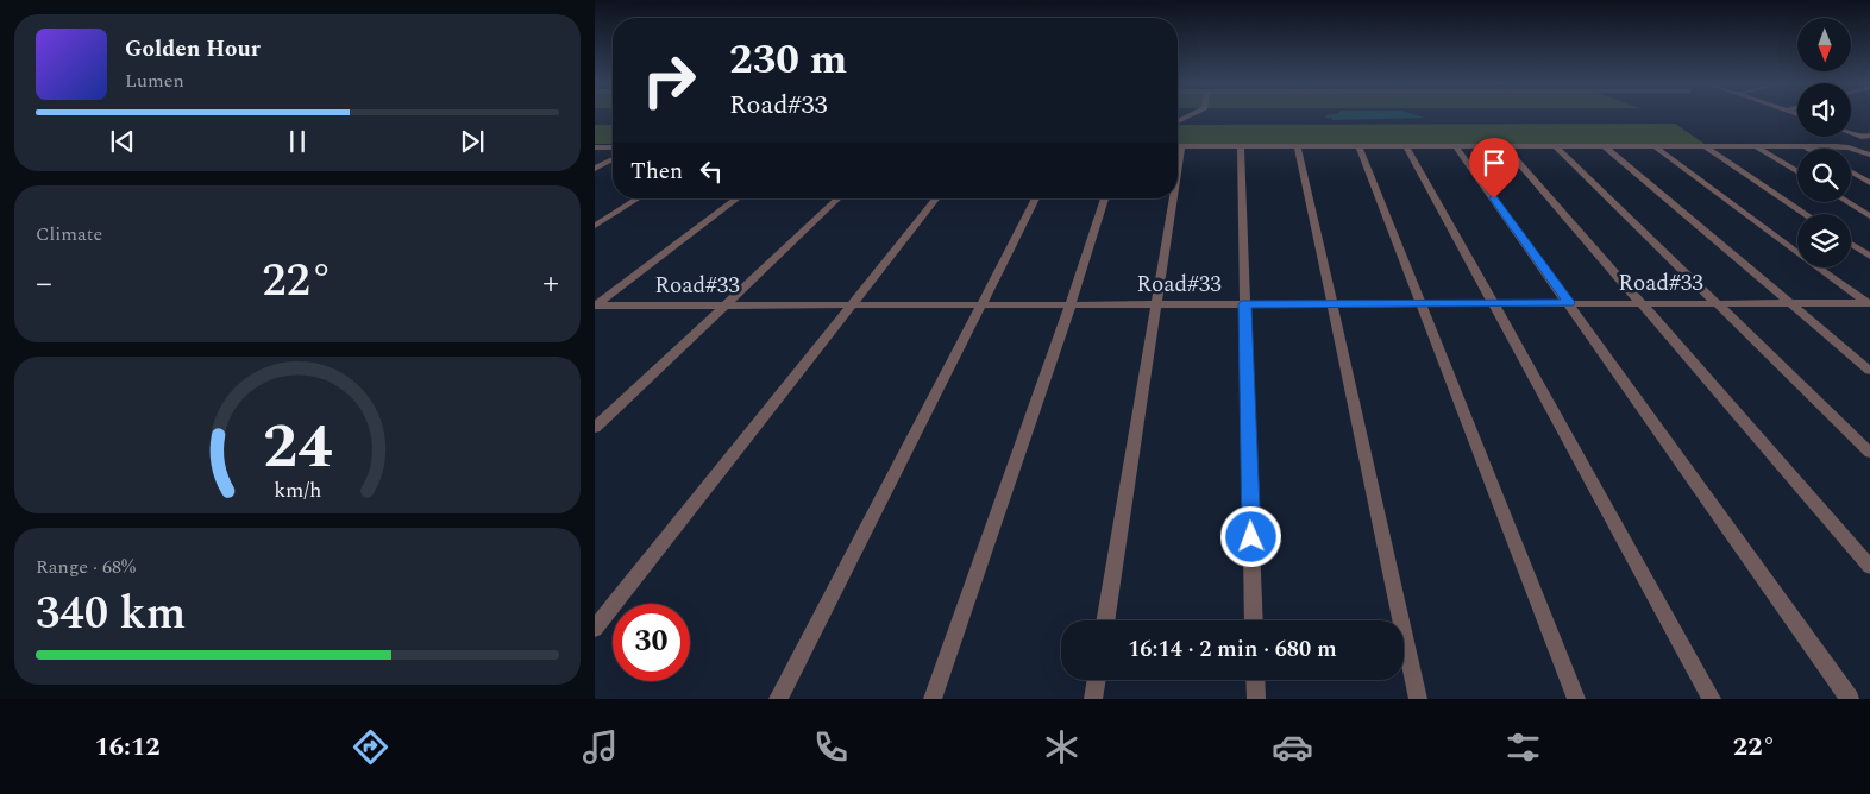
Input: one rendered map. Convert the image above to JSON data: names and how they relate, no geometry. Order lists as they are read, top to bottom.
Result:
{
  "streets": {
    "street": ["Road#33"]
  },
  "north": "bottom",
  "page": {
    "turn": ["230 m", "Road#33"],
    "song": ["Golden Hour", "Lumen"],
    "then": "Then",
    "tile": [
      "Climate",
      ["Range · 68%", "340 km"]
    ],
    "heat": ["−", "22°", "+"],
    "limit": "30",
    "trip": "16:14 · 2 min · 680 m",
    "tabs": ["16:12", "22°"],
    "gauge": ["24", "km/h"]
  }
}
